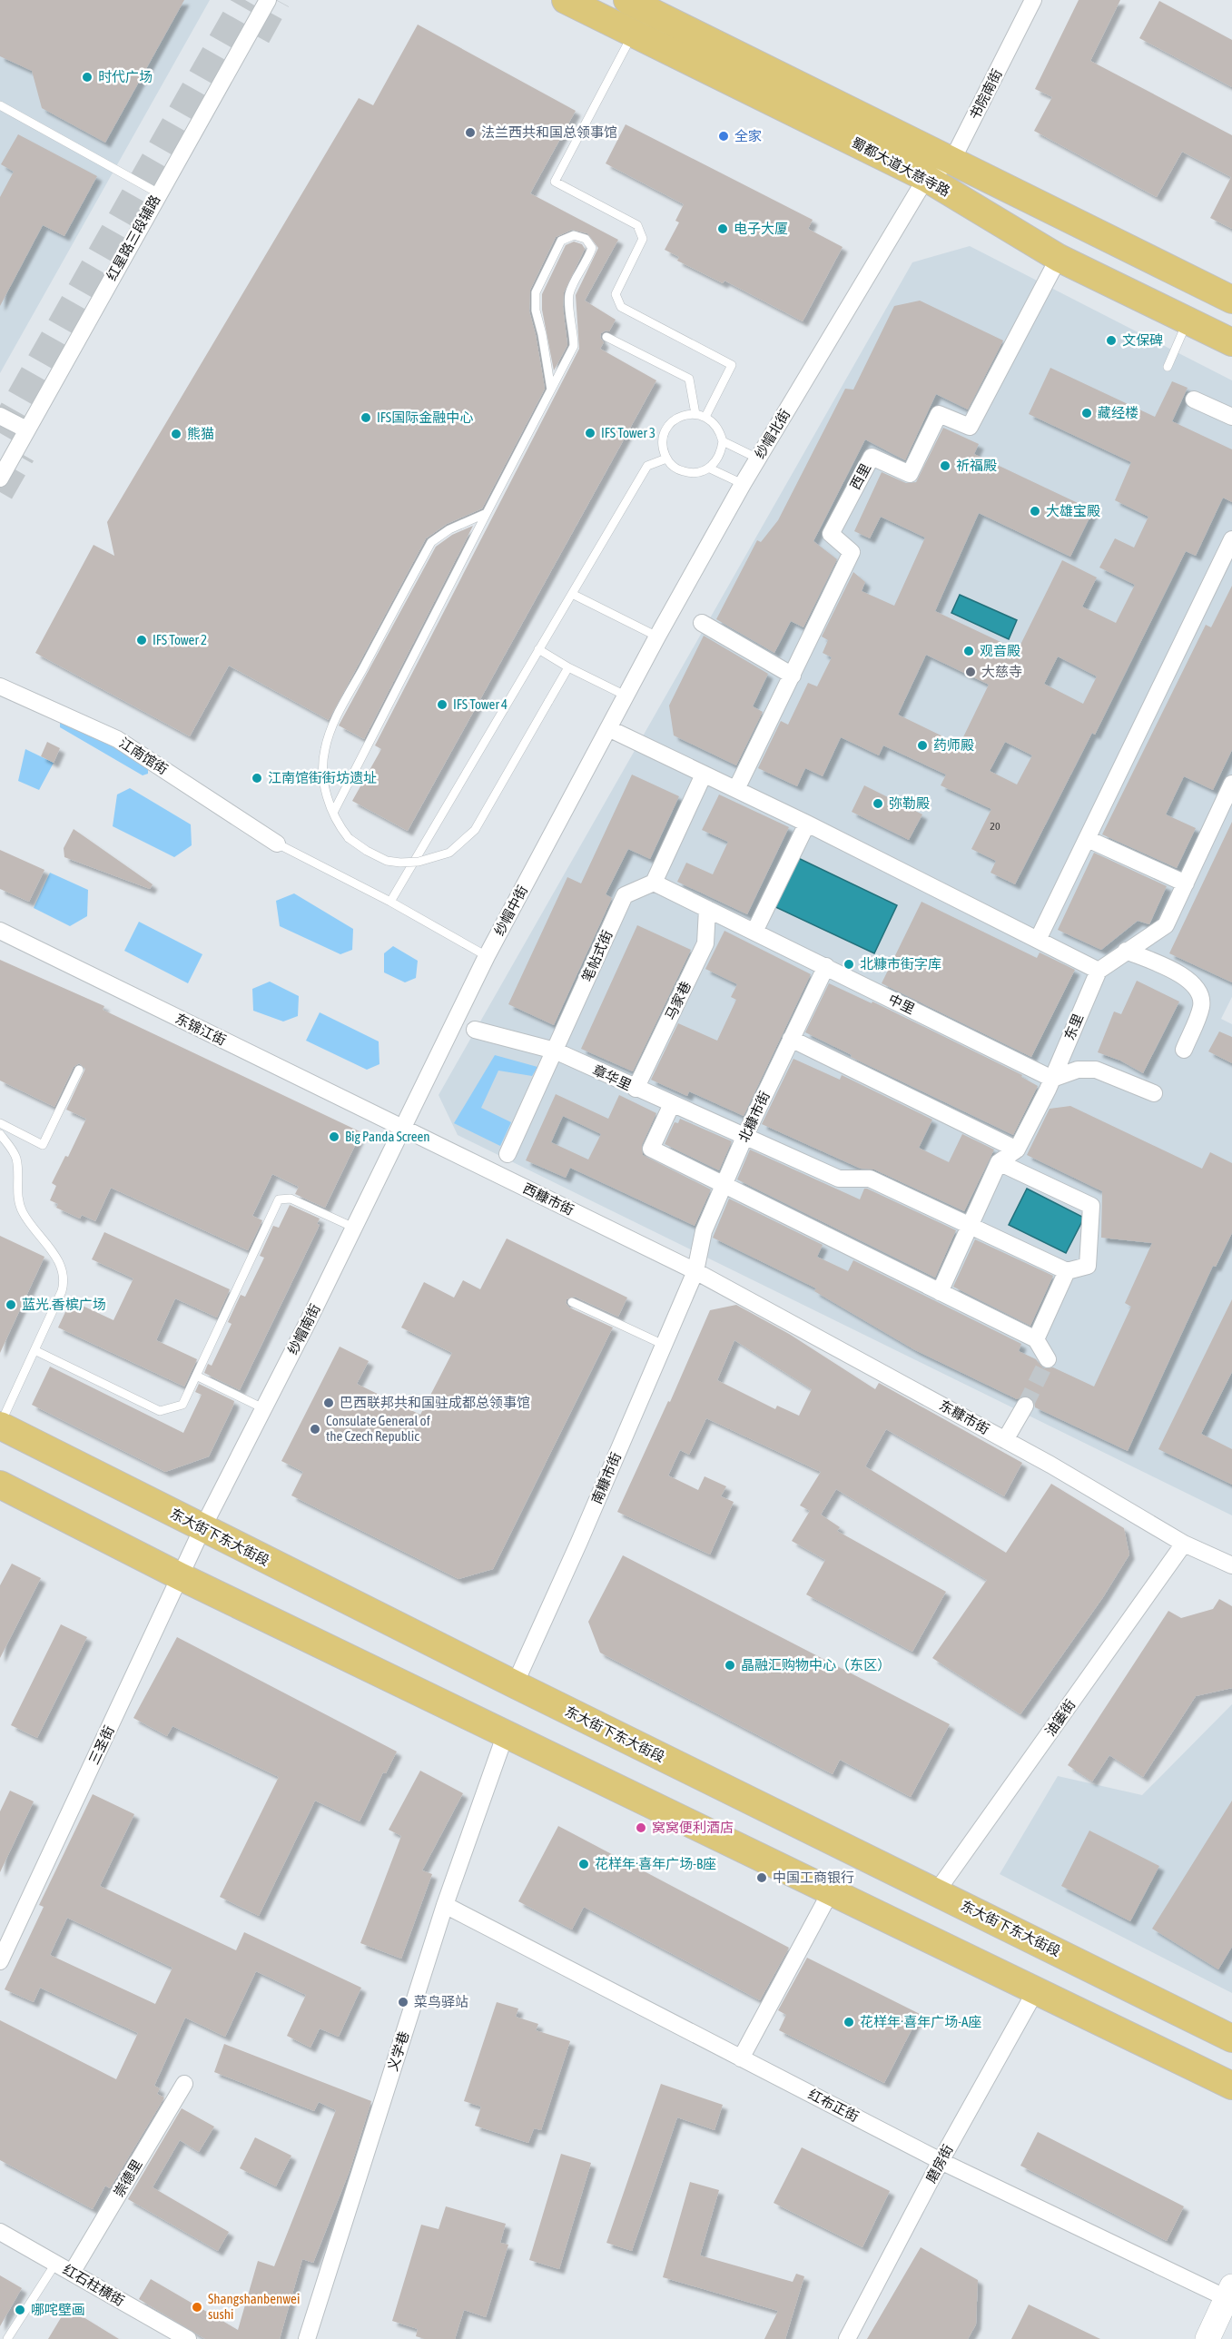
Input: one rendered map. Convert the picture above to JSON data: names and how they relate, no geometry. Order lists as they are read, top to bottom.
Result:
{
  "streets": {
    "main road": ["蜀都大道大慈寺路", "东大街下东大街段"],
    "street": [
      "书院南街",
      "红星路三段辅路",
      "纱帽北街",
      "西里",
      "江南馆街",
      "纱帽中街",
      "笔帖式街",
      "马家巷",
      "中里",
      "东里",
      "东锦江街",
      "章华里",
      "北糠市街",
      "西糠市街",
      "纱帽南街",
      "东糠市街",
      "南糠市街",
      "油篓街",
      "三圣街",
      "义学巷",
      "红布正街",
      "磨房街",
      "崇德里",
      "红石柱横街"
    ]
  },
  "crossings": [
    ["书院南街", "蜀都大道大慈寺路"],
    ["蜀都大道大慈寺路", "纱帽北街"],
    ["蜀都大道大慈寺路", "西里"],
    ["纱帽北街", "纱帽中街"],
    ["纱帽中街", "东锦江街"],
    ["纱帽中街", "西糠市街"],
    ["纱帽中街", "纱帽南街"],
    ["笔帖式街", "中里"],
    ["笔帖式街", "章华里"],
    ["马家巷", "中里"],
    ["马家巷", "章华里"],
    ["中里", "东里"],
    ["中里", "北糠市街"],
    ["东锦江街", "西糠市街"],
    ["东锦江街", "纱帽南街"],
    ["章华里", "北糠市街"],
    ["北糠市街", "西糠市街"],
    ["北糠市街", "东糠市街"],
    ["北糠市街", "南糠市街"],
    ["西糠市街", "纱帽南街"],
    ["西糠市街", "东糠市街"],
    ["西糠市街", "南糠市街"],
    ["纱帽南街", "东大街下东大街段"],
    ["纱帽南街", "三圣街"],
    ["东糠市街", "南糠市街"],
    ["东糠市街", "油篓街"],
    ["南糠市街", "东大街下东大街段"],
    ["东大街下东大街段", "油篓街"],
    ["东大街下东大街段", "三圣街"],
    ["义学巷", "红布正街"],
    ["红布正街", "磨房街"],
    ["崇德里", "红石柱横街"]
  ],
  "places": [
    "时代广场",
    "法兰西共和国总领事馆",
    "全家",
    "电子大厦",
    "文保碑",
    "藏经楼",
    "IFS国际金融中心",
    "IFS Tower 3",
    "熊猫",
    "祈福殿",
    "大雄宝殿",
    "IFS Tower 2",
    "观音殿",
    "大慈寺",
    "IFS Tower 4",
    "药师殿",
    "江南馆街街坊遗址",
    "弥勒殿",
    "北糠市街字库",
    "Big Panda Screen",
    "蓝光.香槟广场",
    "巴西联邦共和国驻成都总领事馆",
    "Consulate General of the Czech Republic",
    "晶融汇购物中心（东区）",
    "窝窝便利酒店",
    "花样年·喜年广场-B座",
    "中国工商银行",
    "菜鸟驿站",
    "花样年·喜年广场-A座",
    "Shangshanbenwei sushi",
    "哪咤壁画"
  ],
  "house_numbers": ["20"]
}
